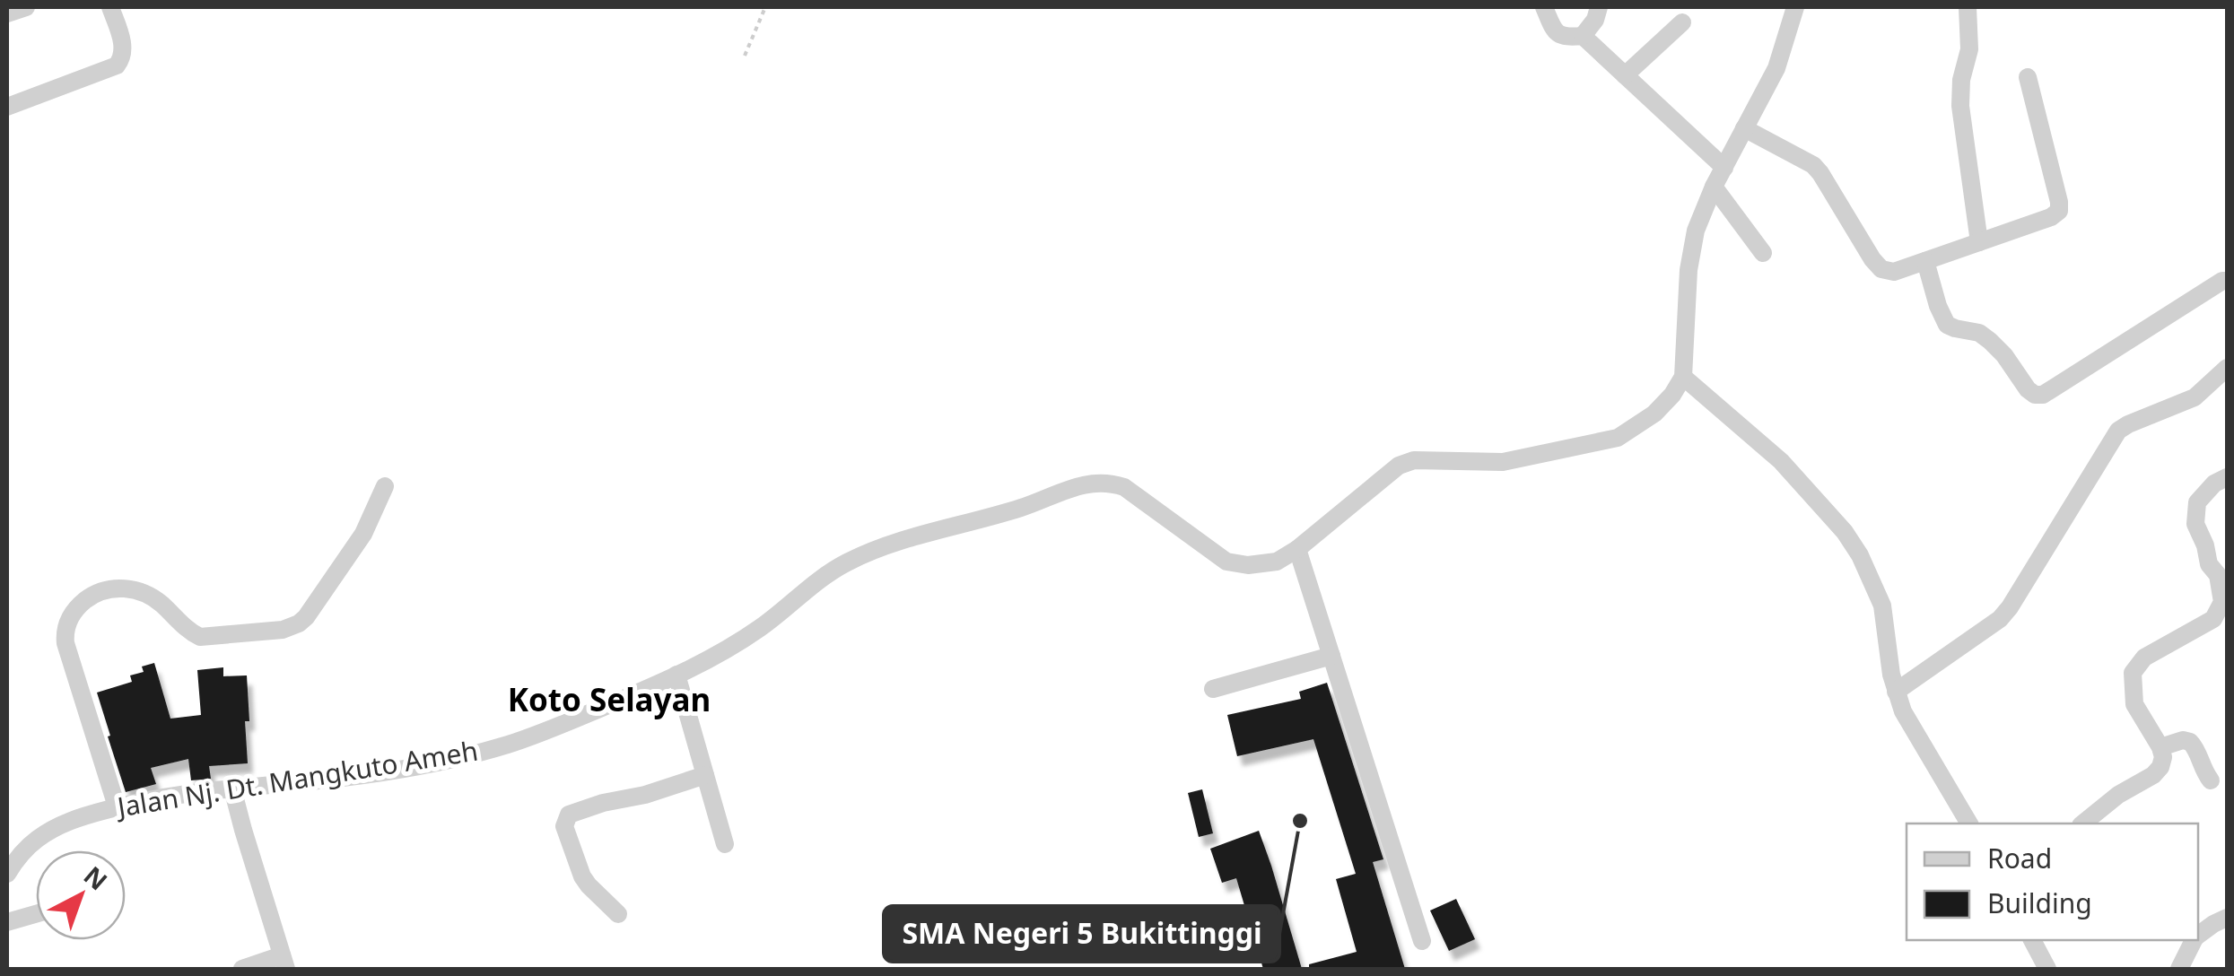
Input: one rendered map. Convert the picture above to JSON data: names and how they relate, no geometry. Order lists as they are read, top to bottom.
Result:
{
  "streets": {
    "street": ["Jalan Nj. Dt. Mangkuto Ameh"]
  },
  "districts": ["Koto Selayan"],
  "places": ["SMA Negeri 5 Bukittinggi"],
  "legend": ["Road", "Building"],
  "north": "top right"
}
